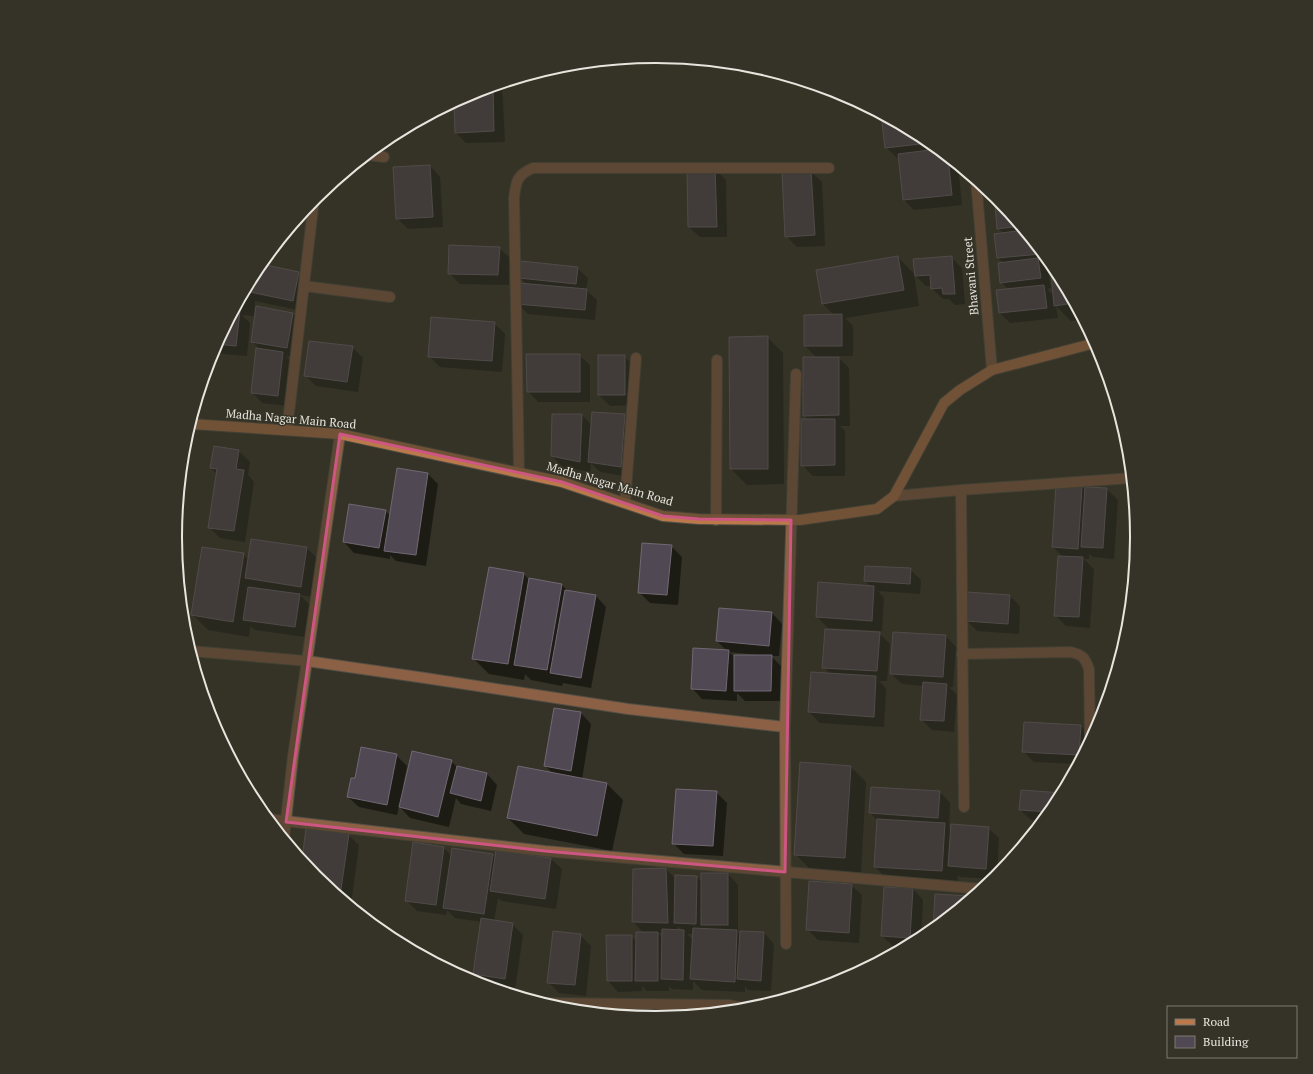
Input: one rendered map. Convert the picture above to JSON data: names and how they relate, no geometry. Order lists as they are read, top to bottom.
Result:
{
  "streets": {
    "street": ["Bhavani Street", "Madha Nagar Main Road"]
  },
  "crossings": [
    ["Bhavani Street", "Madha Nagar Main Road"]
  ],
  "legend": ["Road", "Building"]
}
